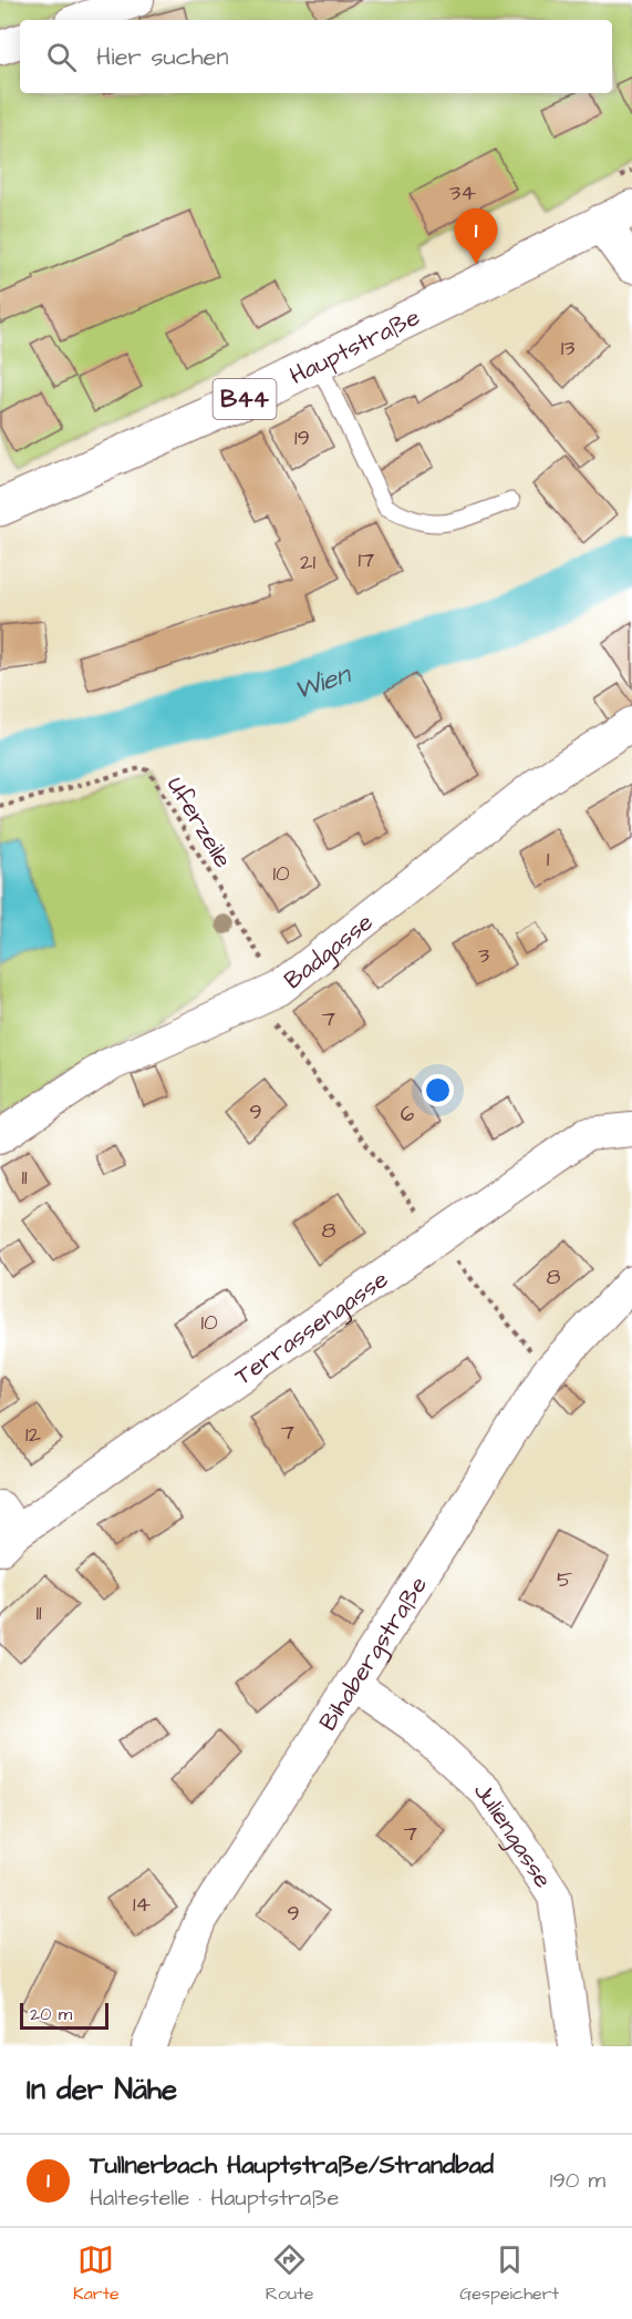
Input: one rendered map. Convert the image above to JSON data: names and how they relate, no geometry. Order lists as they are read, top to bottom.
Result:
{
  "streets": {
    "main road": ["Hauptstraße", "B44"],
    "street": [
      "Badgasse",
      "Terrassengasse",
      "Bihabergstraße",
      "Juliengasse"
    ],
    "path": ["Uferzeile"]
  },
  "crossings": [
    ["Uferzeile", "Badgasse"],
    ["Bihabergstraße", "Juliengasse"]
  ],
  "water": ["Wien"],
  "house_numbers": [
    "34",
    "13",
    "19",
    "17",
    "21",
    "1",
    "10",
    "3",
    "7",
    "9",
    "6",
    "11",
    "8",
    "8",
    "10",
    "7",
    "12",
    "5",
    "11",
    "7",
    "14",
    "9"
  ],
  "scale_bar": "20 m",
  "page": {
    "search": "Hier suchen",
    "pins": "1",
    "scale": "20 m",
    "heading": "In der Nähe",
    "list": [
      {
        "mark": "1",
        "name": "Tullnerbach Hauptstraße/Strandbad",
        "note": "Haltestelle · Hauptstraße",
        "value": "190 m"
      }
    ],
    "nav": ["Karte", "Route", "Gespeichert"]
  }
}
